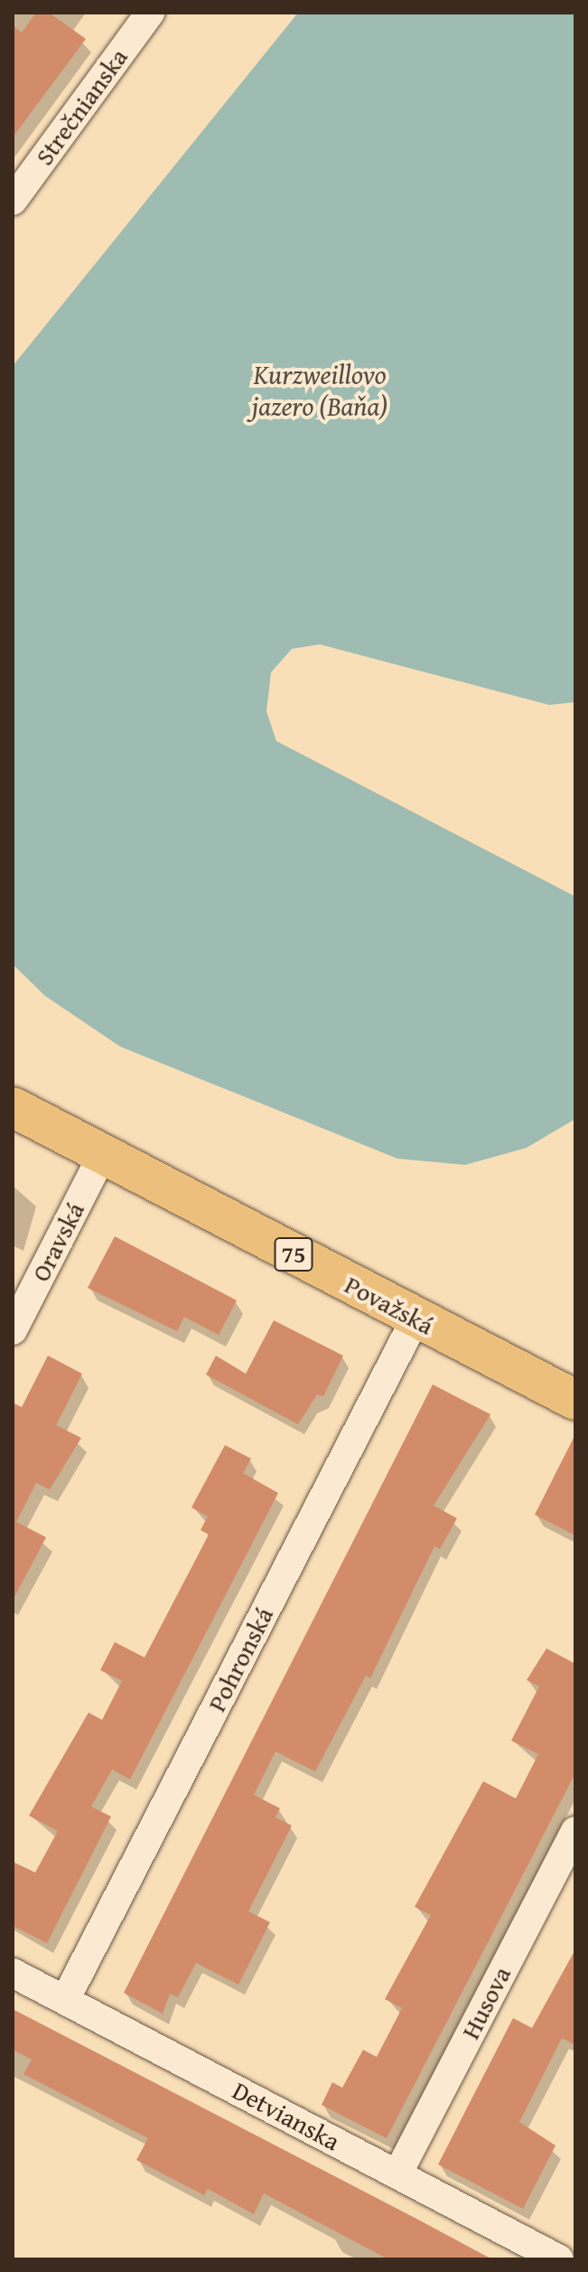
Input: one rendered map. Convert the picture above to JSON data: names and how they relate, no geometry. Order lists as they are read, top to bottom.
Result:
{
  "streets": {
    "main road": ["75", "Považská"],
    "street": [
      "Strečnianska",
      "Oravská",
      "Pohronská",
      "Husova",
      "Detvianska"
    ]
  },
  "crossings": [
    ["Oravská", "Považská"],
    ["Považská", "Pohronská"],
    ["Pohronská", "Detvianska"],
    ["Husova", "Detvianska"]
  ],
  "water": ["Kurzweillovo jazero (Baňa)"]
}
